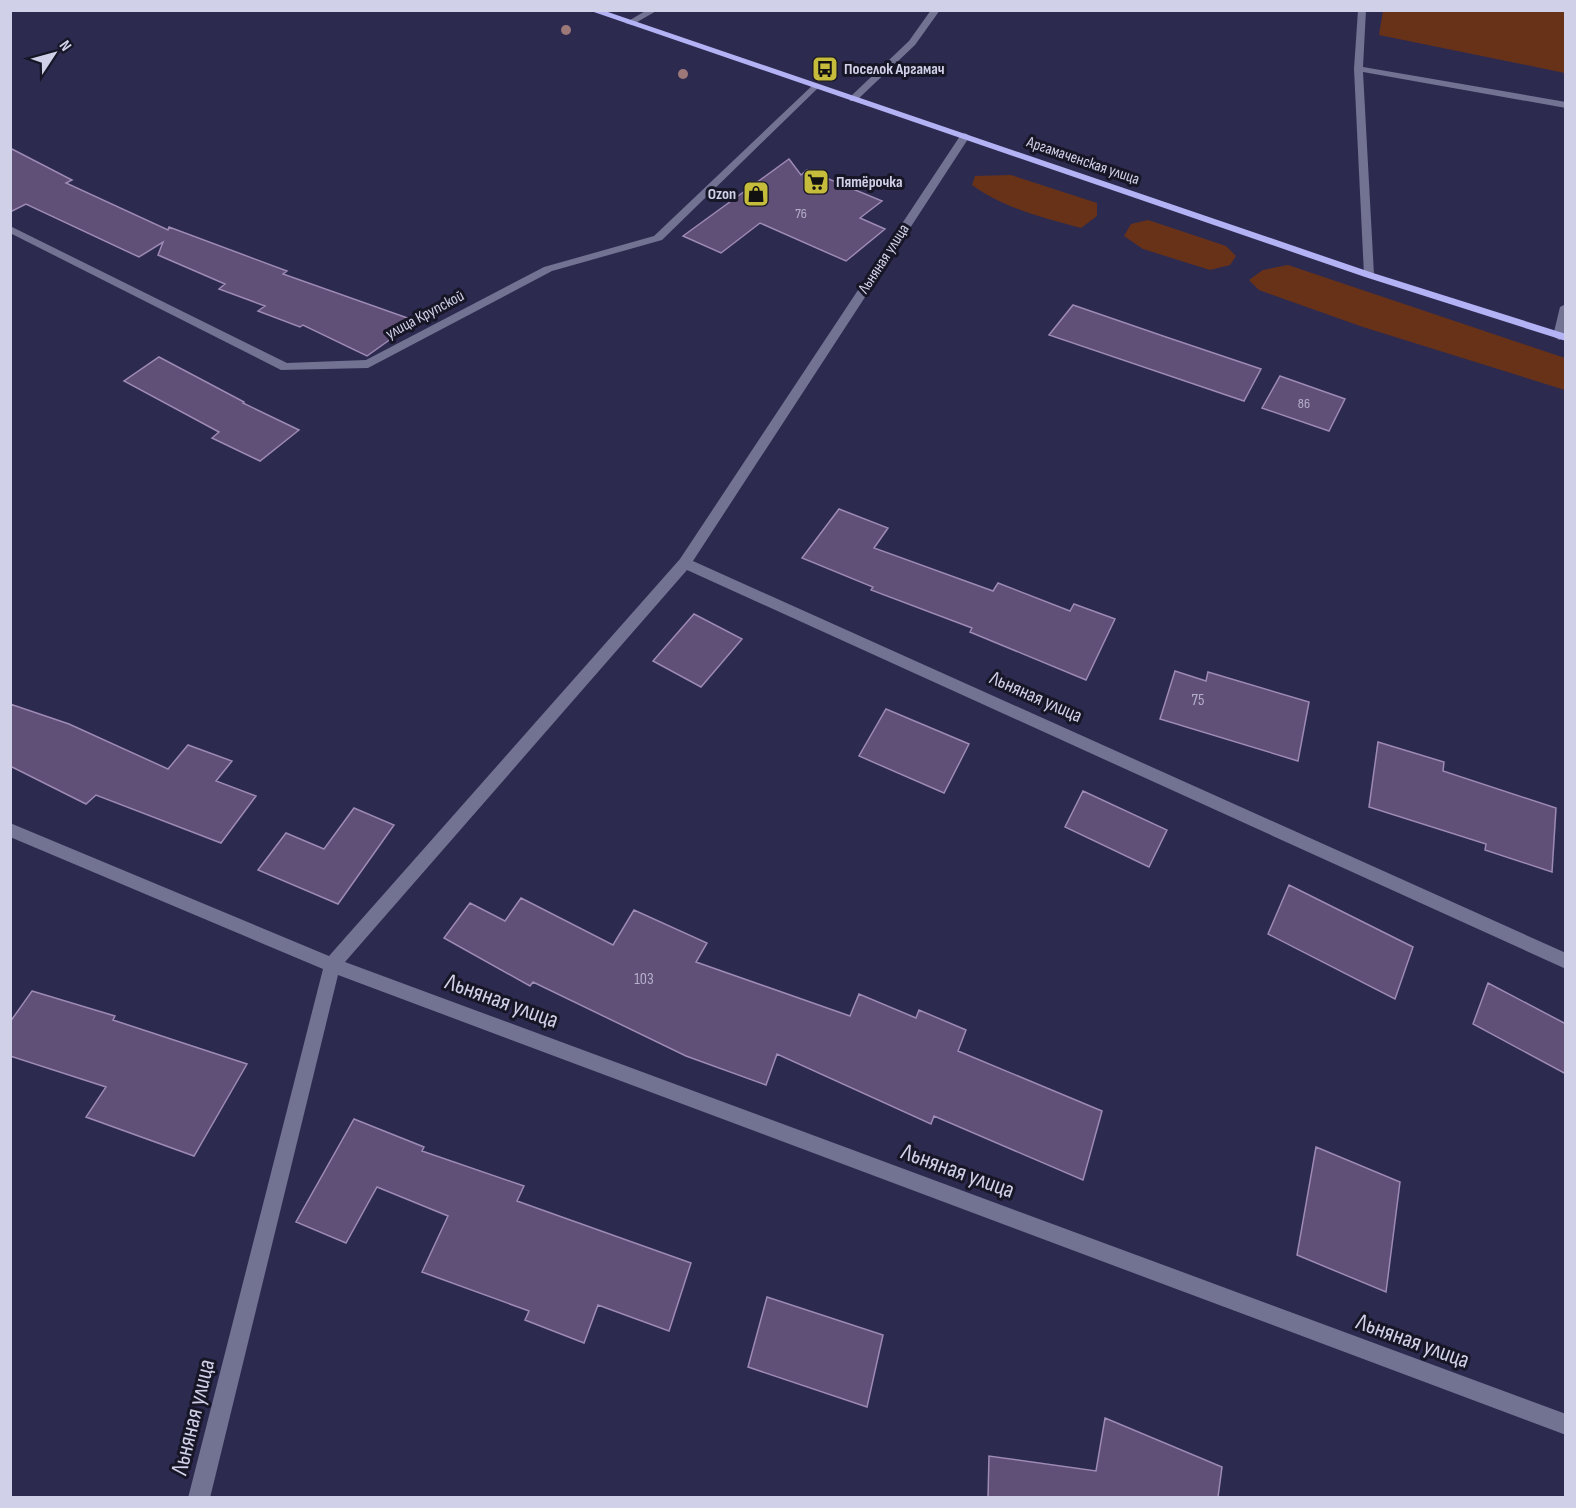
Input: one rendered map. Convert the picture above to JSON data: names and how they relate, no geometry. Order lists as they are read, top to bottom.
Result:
{
  "streets": {
    "main road": ["Аргамаченская улица"],
    "street": ["Льняная улица", "улица Крупской"]
  },
  "crossings": [
    ["Аргамаченская улица", "Льняная улица"],
    ["Аргамаченская улица", "улица Крупской"]
  ],
  "places": {
    "bus stop": ["Поселок Аргамач"],
    "supermarket": ["Пятёрочка"],
    "shop": ["Ozon"]
  },
  "house_numbers": [
    "76",
    "86",
    "75",
    "103"
  ],
  "north": "top right"
}
